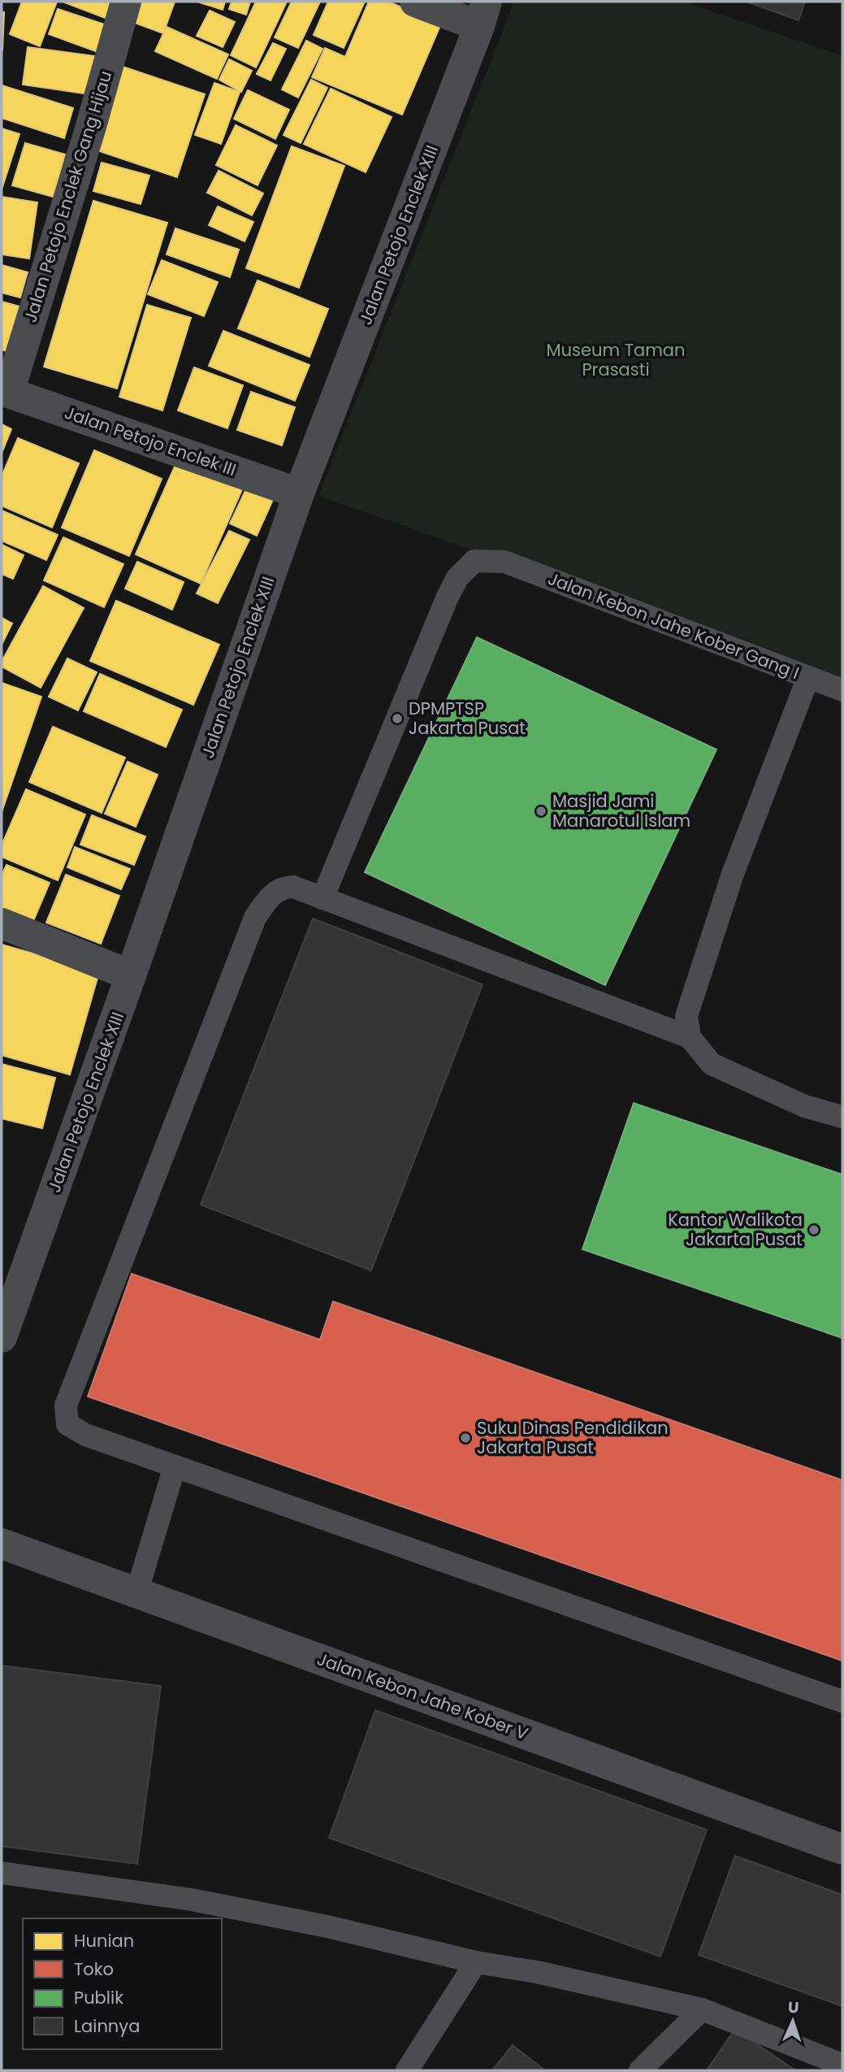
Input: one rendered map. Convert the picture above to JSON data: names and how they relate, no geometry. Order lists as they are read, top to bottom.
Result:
{
  "streets": {
    "street": [
      "Jalan Petojo Enclek Gang Hijau",
      "Jalan Petojo Enclek XIII",
      "Jalan Petojo Enclek III",
      "Jalan Kebon Jahe Kober V"
    ],
    "lane": ["Jalan Kebon Jahe Kober Gang I"]
  },
  "crossings": [
    ["Jalan Petojo Enclek Gang Hijau", "Jalan Petojo Enclek III"],
    ["Jalan Petojo Enclek XIII", "Jalan Petojo Enclek III"]
  ],
  "parks": ["Museum Taman Prasasti"],
  "places": [
    "DPMPTSP Jakarta Pusat",
    "Masjid Jami Manarotul Islam",
    "Kantor Walikota Jakarta Pusat",
    "Suku Dinas Pendidikan Jakarta Pusat"
  ],
  "legend": [
    "Hunian",
    "Toko",
    "Publik",
    "Lainnya"
  ],
  "north": "top"
}
